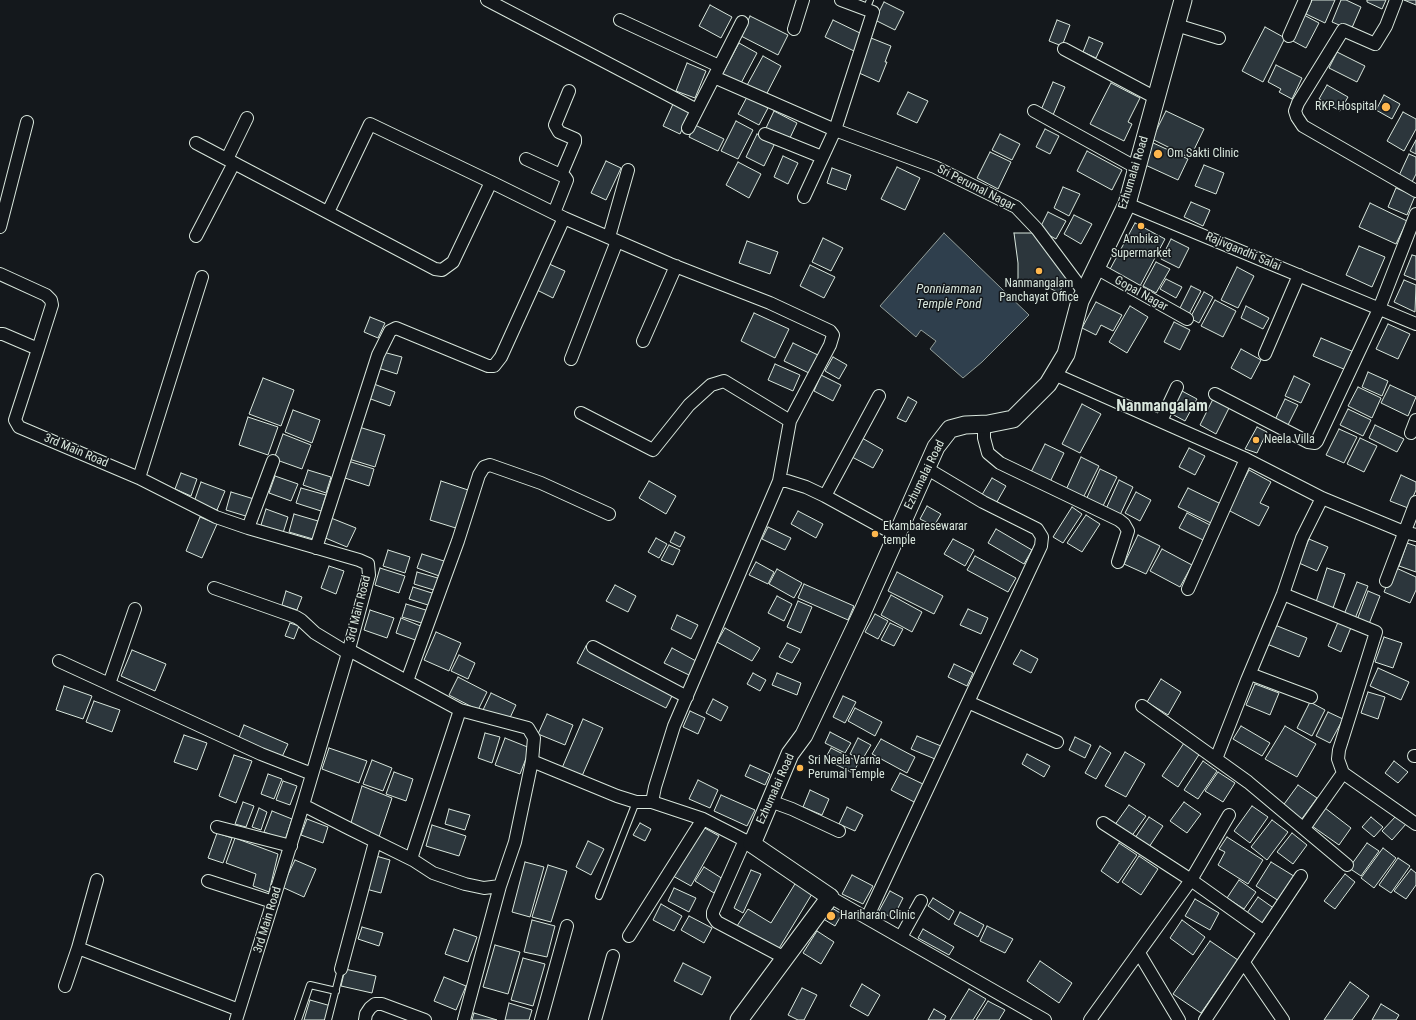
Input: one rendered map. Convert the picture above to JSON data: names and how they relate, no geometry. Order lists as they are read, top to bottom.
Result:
{
  "streets": {
    "street": [
      "Ezhumalai Road",
      "Sri Perumal Nagar",
      "Rajivgandhi Salai",
      "Gopal Nagar",
      "3rd Main Road"
    ]
  },
  "crossings": [
    ["Ezhumalai Road", "Sri Perumal Nagar"],
    ["Ezhumalai Road", "Rajivgandhi Salai"],
    ["Ezhumalai Road", "Gopal Nagar"]
  ],
  "districts": ["Nanmangalam"],
  "water": ["Ponniamman Temple Pond"],
  "places": [
    "RKP Hospital",
    "Om Sakti Clinic",
    "Ambika Supermarket",
    "Nanmangalam Panchayat Office",
    "Neela Villa",
    "Ekambaresewarar temple",
    "Sri Neela Varna Perumal Temple",
    "Hariharan Clinic"
  ]
}
